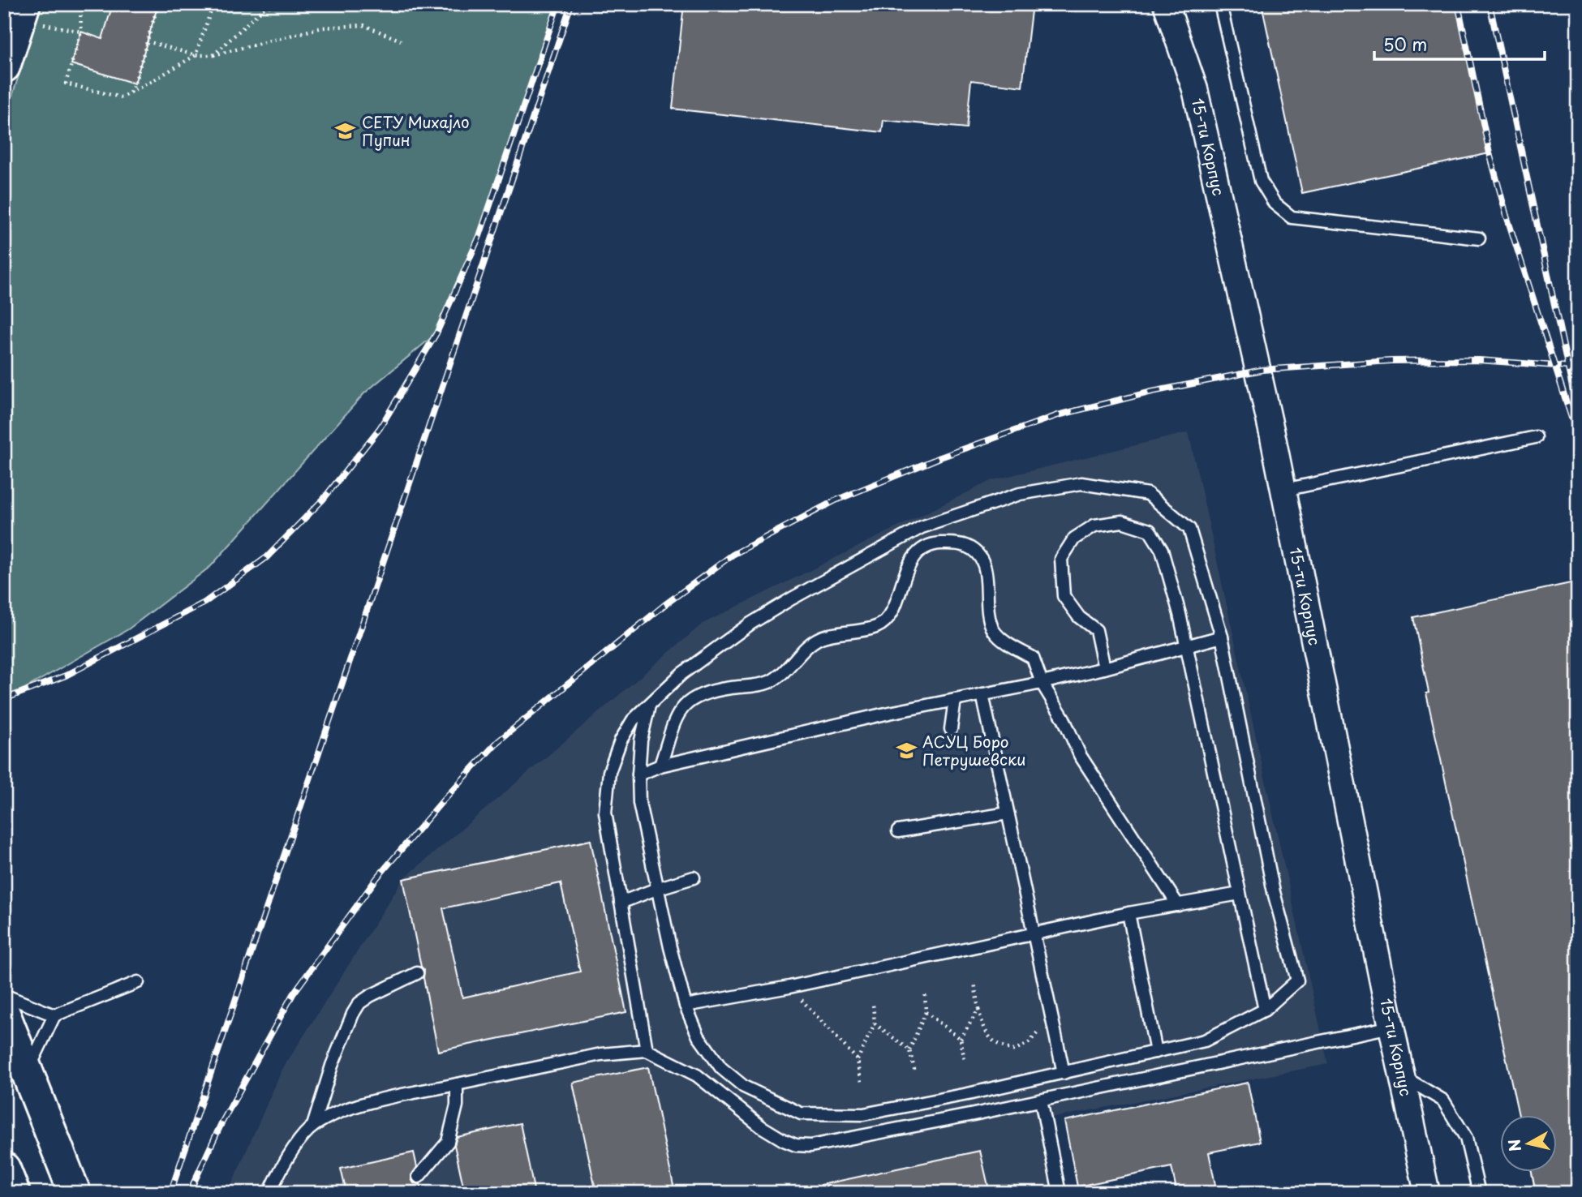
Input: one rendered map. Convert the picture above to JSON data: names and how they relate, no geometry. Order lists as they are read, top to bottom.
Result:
{
  "streets": {
    "street": ["15-ти Корпус"]
  },
  "places": {
    "school or university": ["СЕТУ Михајло Пупин", "АСУЦ Боро Петрушевски"]
  },
  "scale_bar": "50 m",
  "north": "left"
}
